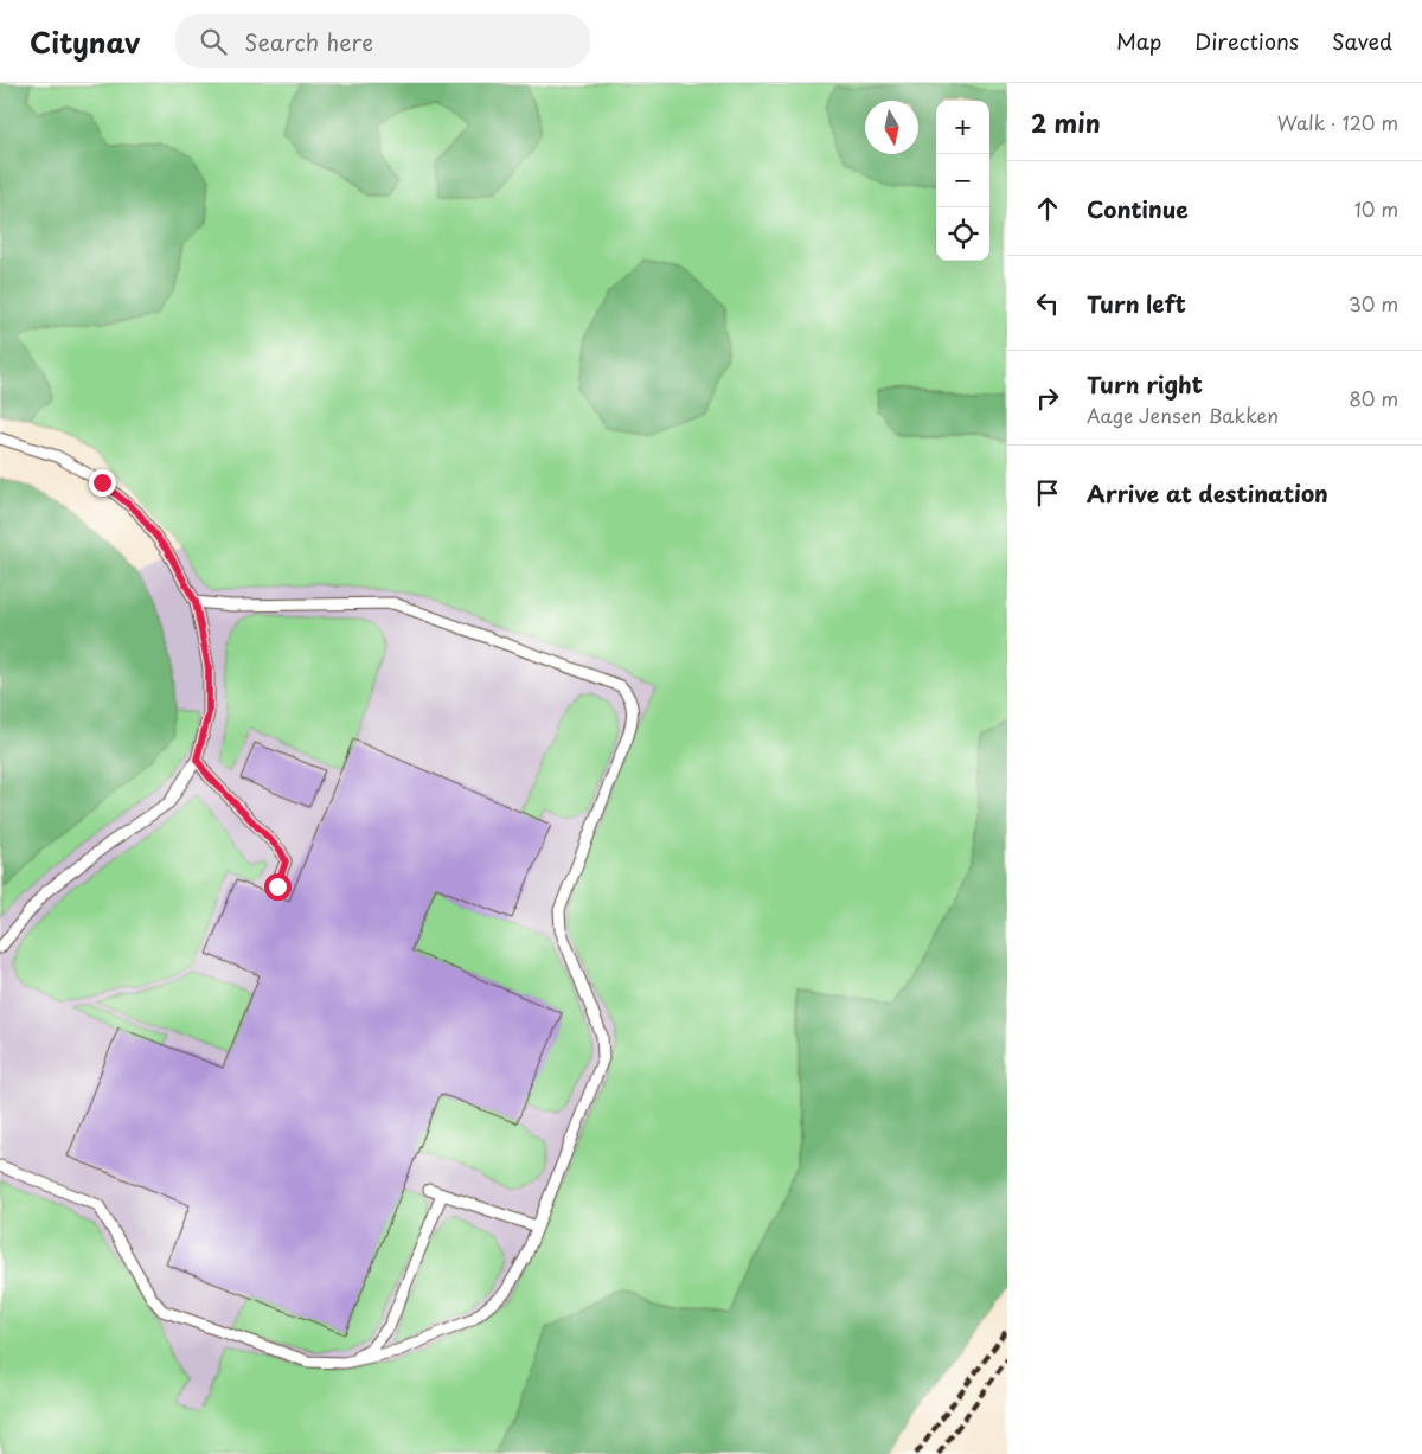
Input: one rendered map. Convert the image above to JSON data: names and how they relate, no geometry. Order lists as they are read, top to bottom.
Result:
{
  "north": "bottom",
  "page": {
    "header": "Citynav",
    "search": "Search here",
    "nav": ["Map", "Directions", "Saved"],
    "heading": ["2 min", "Walk · 120 m"],
    "map_buttons": ["+", "−"],
    "list": [
      ["Continue", "10 m"],
      ["Turn left", "30 m"],
      ["Turn right", "Aage Jensen Bakken", "80 m"],
      "Arrive at destination"
    ]
  }
}
